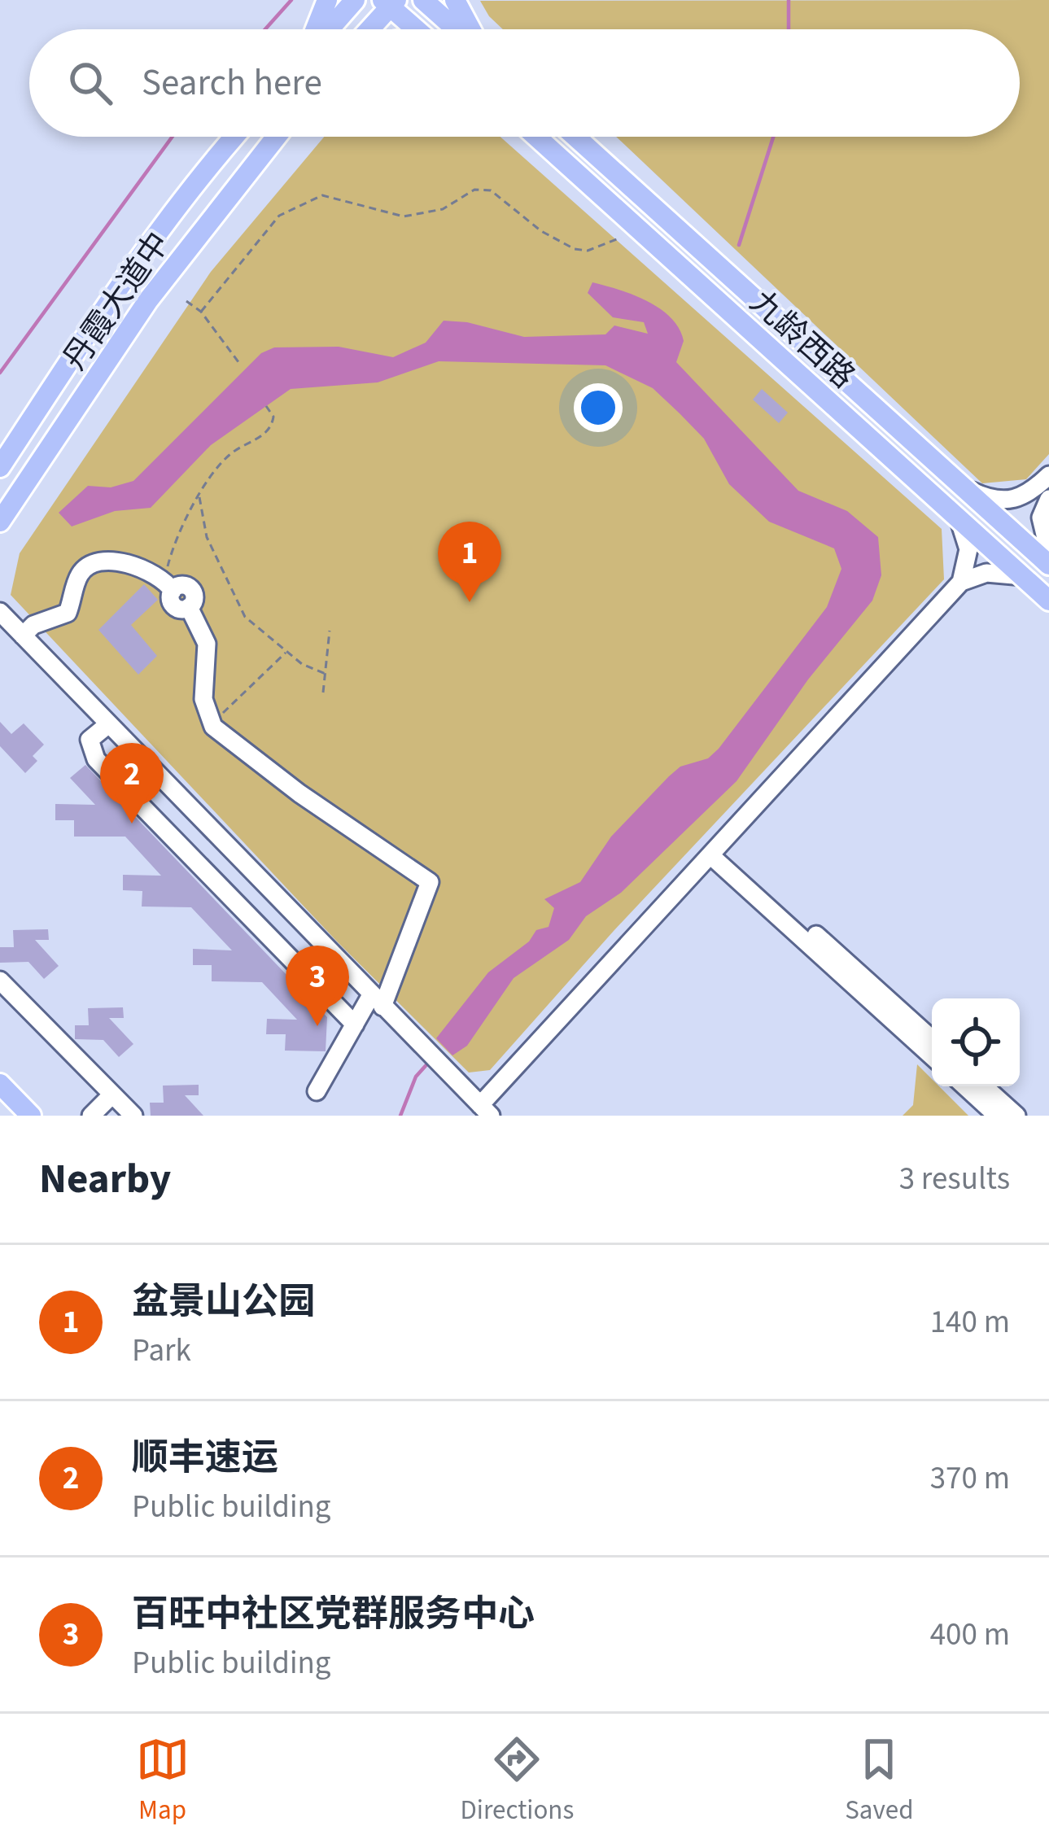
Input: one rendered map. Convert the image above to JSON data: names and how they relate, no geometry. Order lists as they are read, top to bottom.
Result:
{
  "streets": {
    "main road": ["丹霞大道中", "九龄西路"]
  },
  "page": {
    "search": "Search here",
    "pins": ["1", "2", "3"],
    "heading": ["Nearby", "3 results"],
    "list": [
      {
        "mark": "1",
        "name": "盆景山公园",
        "note": "Park",
        "value": "140 m"
      },
      {
        "mark": "2",
        "name": "顺丰速运",
        "note": "Public building",
        "value": "370 m"
      },
      {
        "mark": "3",
        "name": "百旺中社区党群服务中心",
        "note": "Public building",
        "value": "400 m"
      }
    ],
    "nav": ["Map", "Directions", "Saved"]
  }
}
